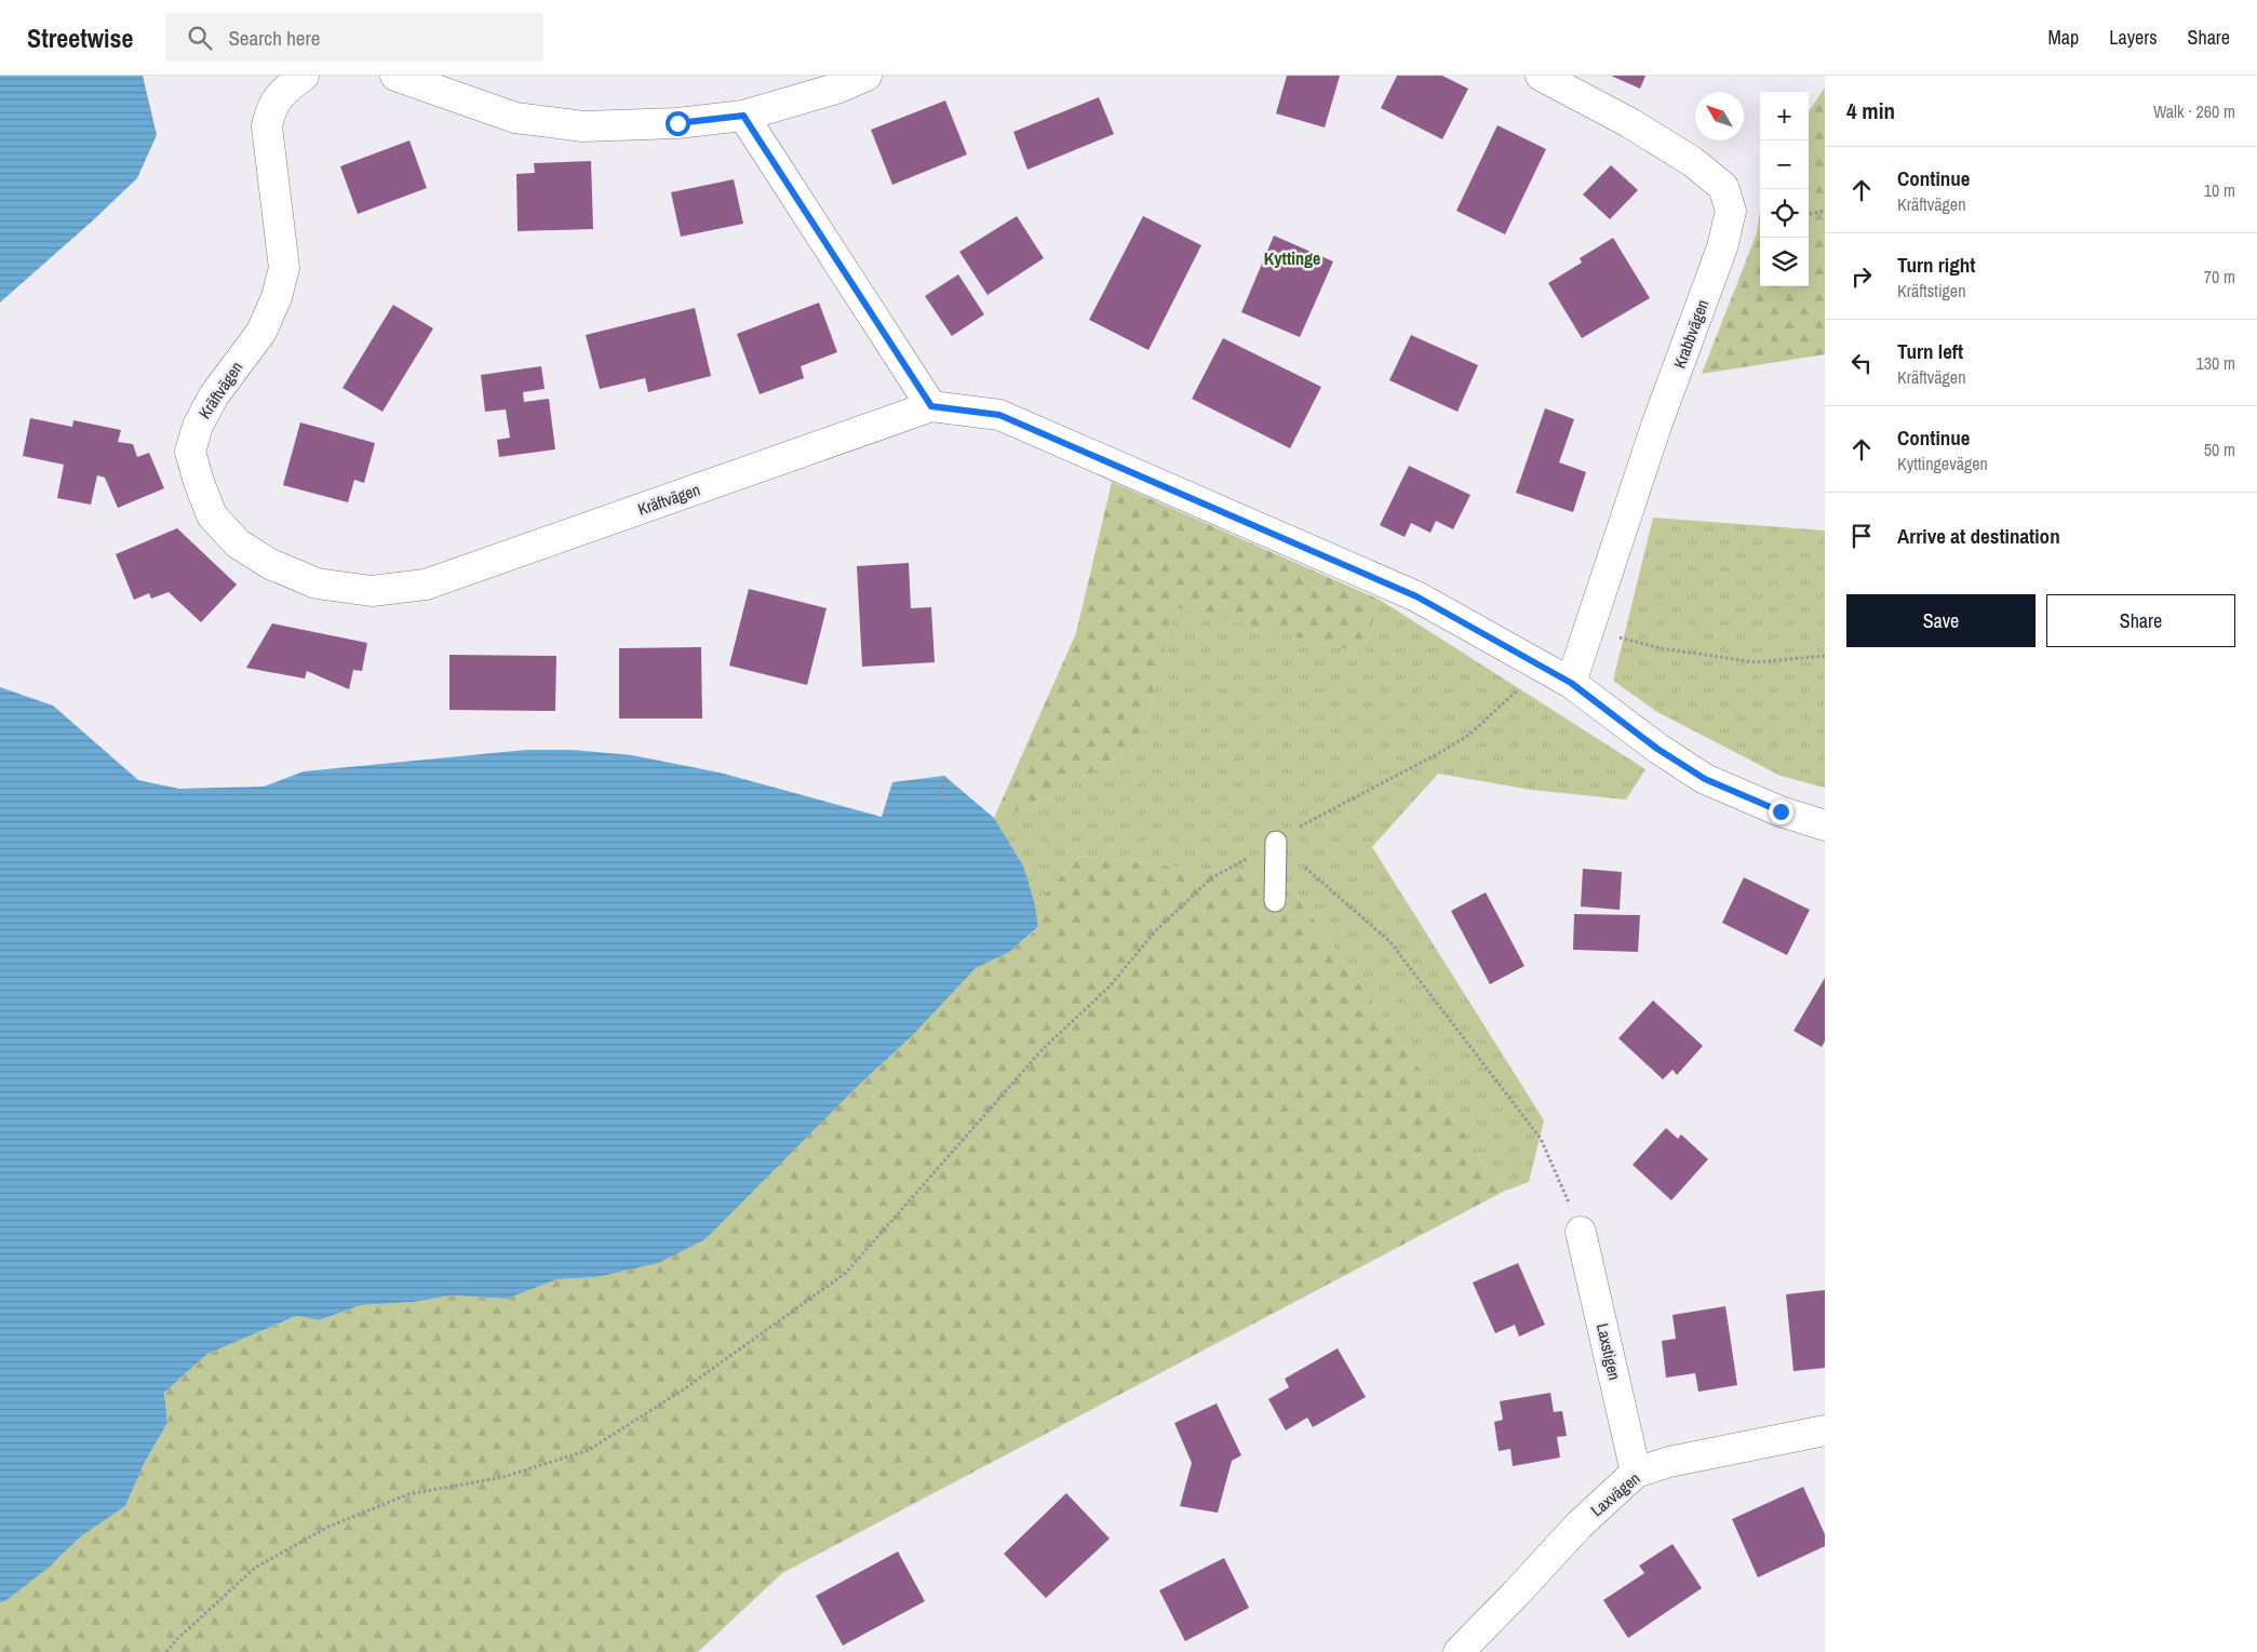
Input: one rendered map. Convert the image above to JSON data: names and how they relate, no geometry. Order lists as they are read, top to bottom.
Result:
{
  "streets": {
    "street": [
      "Krabbvägen",
      "Kräftvägen",
      "Laxstigen",
      "Laxvägen"
    ]
  },
  "crossings": [
    ["Krabbvägen", "Kräftvägen"],
    ["Laxstigen", "Laxvägen"]
  ],
  "districts": ["Kyttinge"],
  "north": "top left",
  "page": {
    "header": "Streetwise",
    "search": "Search here",
    "nav": ["Map", "Layers", "Share"],
    "heading": ["4 min", "Walk · 260 m"],
    "map_buttons": ["+", "−"],
    "list": [
      ["Continue", "Kräftvägen", "10 m"],
      ["Turn right", "Kräftstigen", "70 m"],
      ["Turn left", "Kräftvägen", "130 m"],
      ["Continue", "Kyttingevägen", "50 m"],
      "Arrive at destination"
    ],
    "buttons": ["Save", "Share"]
  }
}
